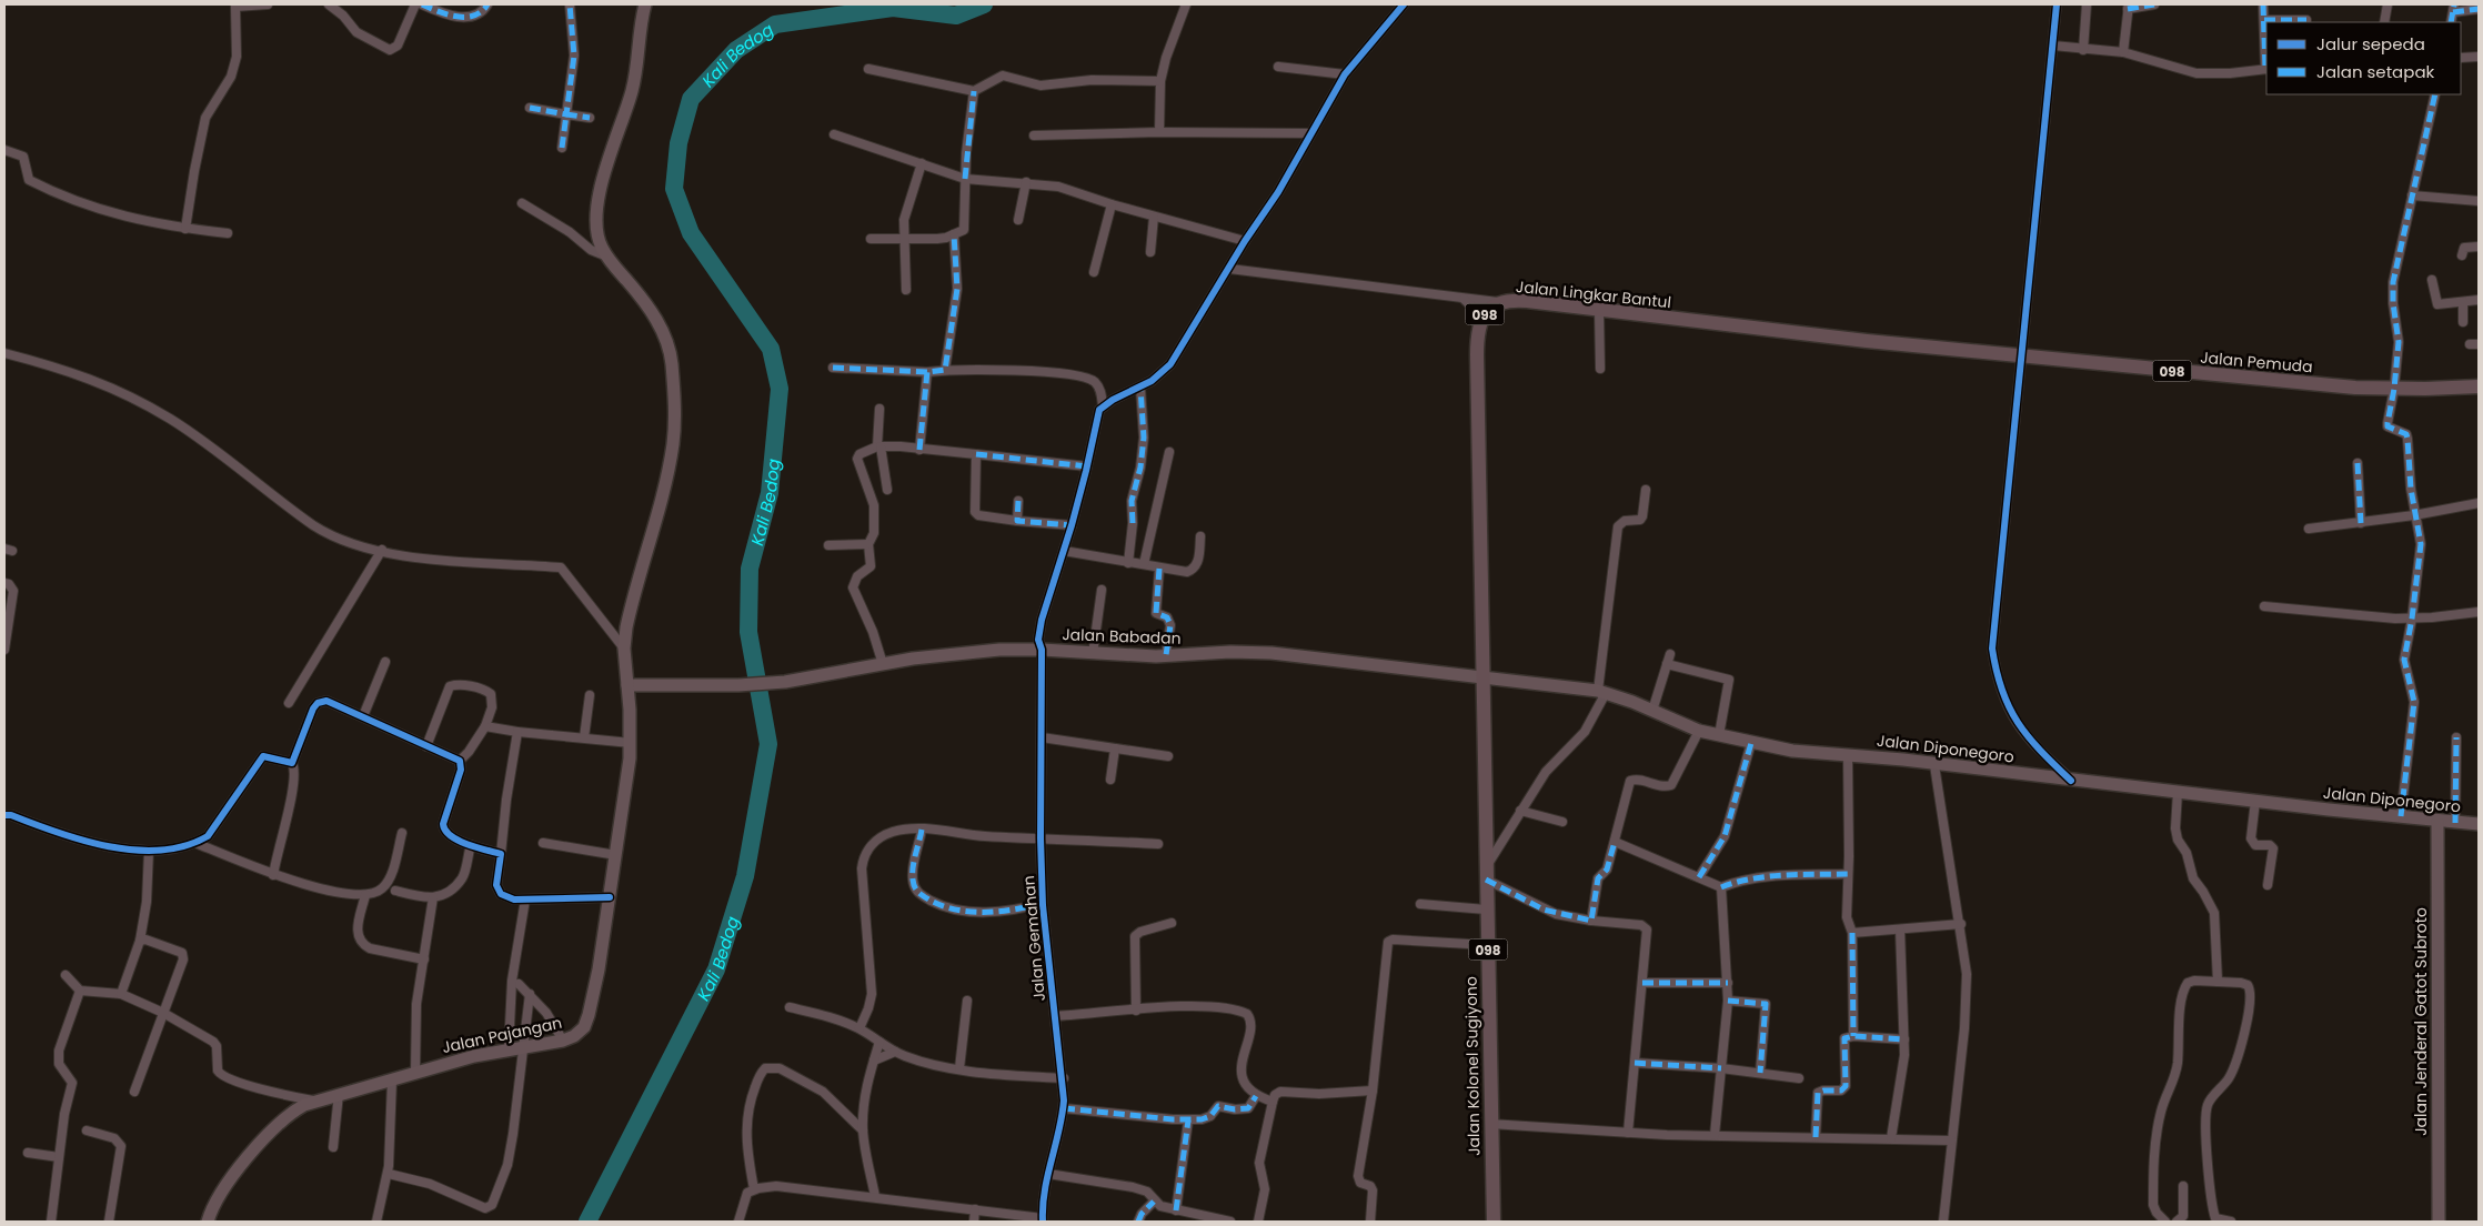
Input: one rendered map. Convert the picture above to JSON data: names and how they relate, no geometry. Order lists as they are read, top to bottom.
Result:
{
  "streets": {
    "main road": [
      "Jalan Lingkar Bantul",
      "098",
      "Jalan Pemuda",
      "Jalan Babadan",
      "Jalan Diponegoro",
      "Jalan Jenderal Gatot Subroto",
      "Jalan Pajangan",
      "Jalan Kolonel Sugiyono"
    ],
    "street": ["Jalan Gemahan"]
  },
  "crossings": [
    ["Jalan Lingkar Bantul", "098"],
    ["Jalan Lingkar Bantul", "Jalan Pemuda"],
    ["098", "Jalan Babadan"],
    ["098", "Jalan Diponegoro"],
    ["098", "Jalan Kolonel Sugiyono"],
    ["Jalan Babadan", "Jalan Diponegoro"],
    ["Jalan Babadan", "Jalan Gemahan"],
    ["Jalan Babadan", "Jalan Pajangan"],
    ["Jalan Babadan", "Jalan Kolonel Sugiyono"],
    ["Jalan Diponegoro", "Jalan Jenderal Gatot Subroto"],
    ["Jalan Diponegoro", "Jalan Kolonel Sugiyono"]
  ],
  "water": ["Kali Bedog"],
  "legend": ["Jalur sepeda", "Jalan setapak"]
}
